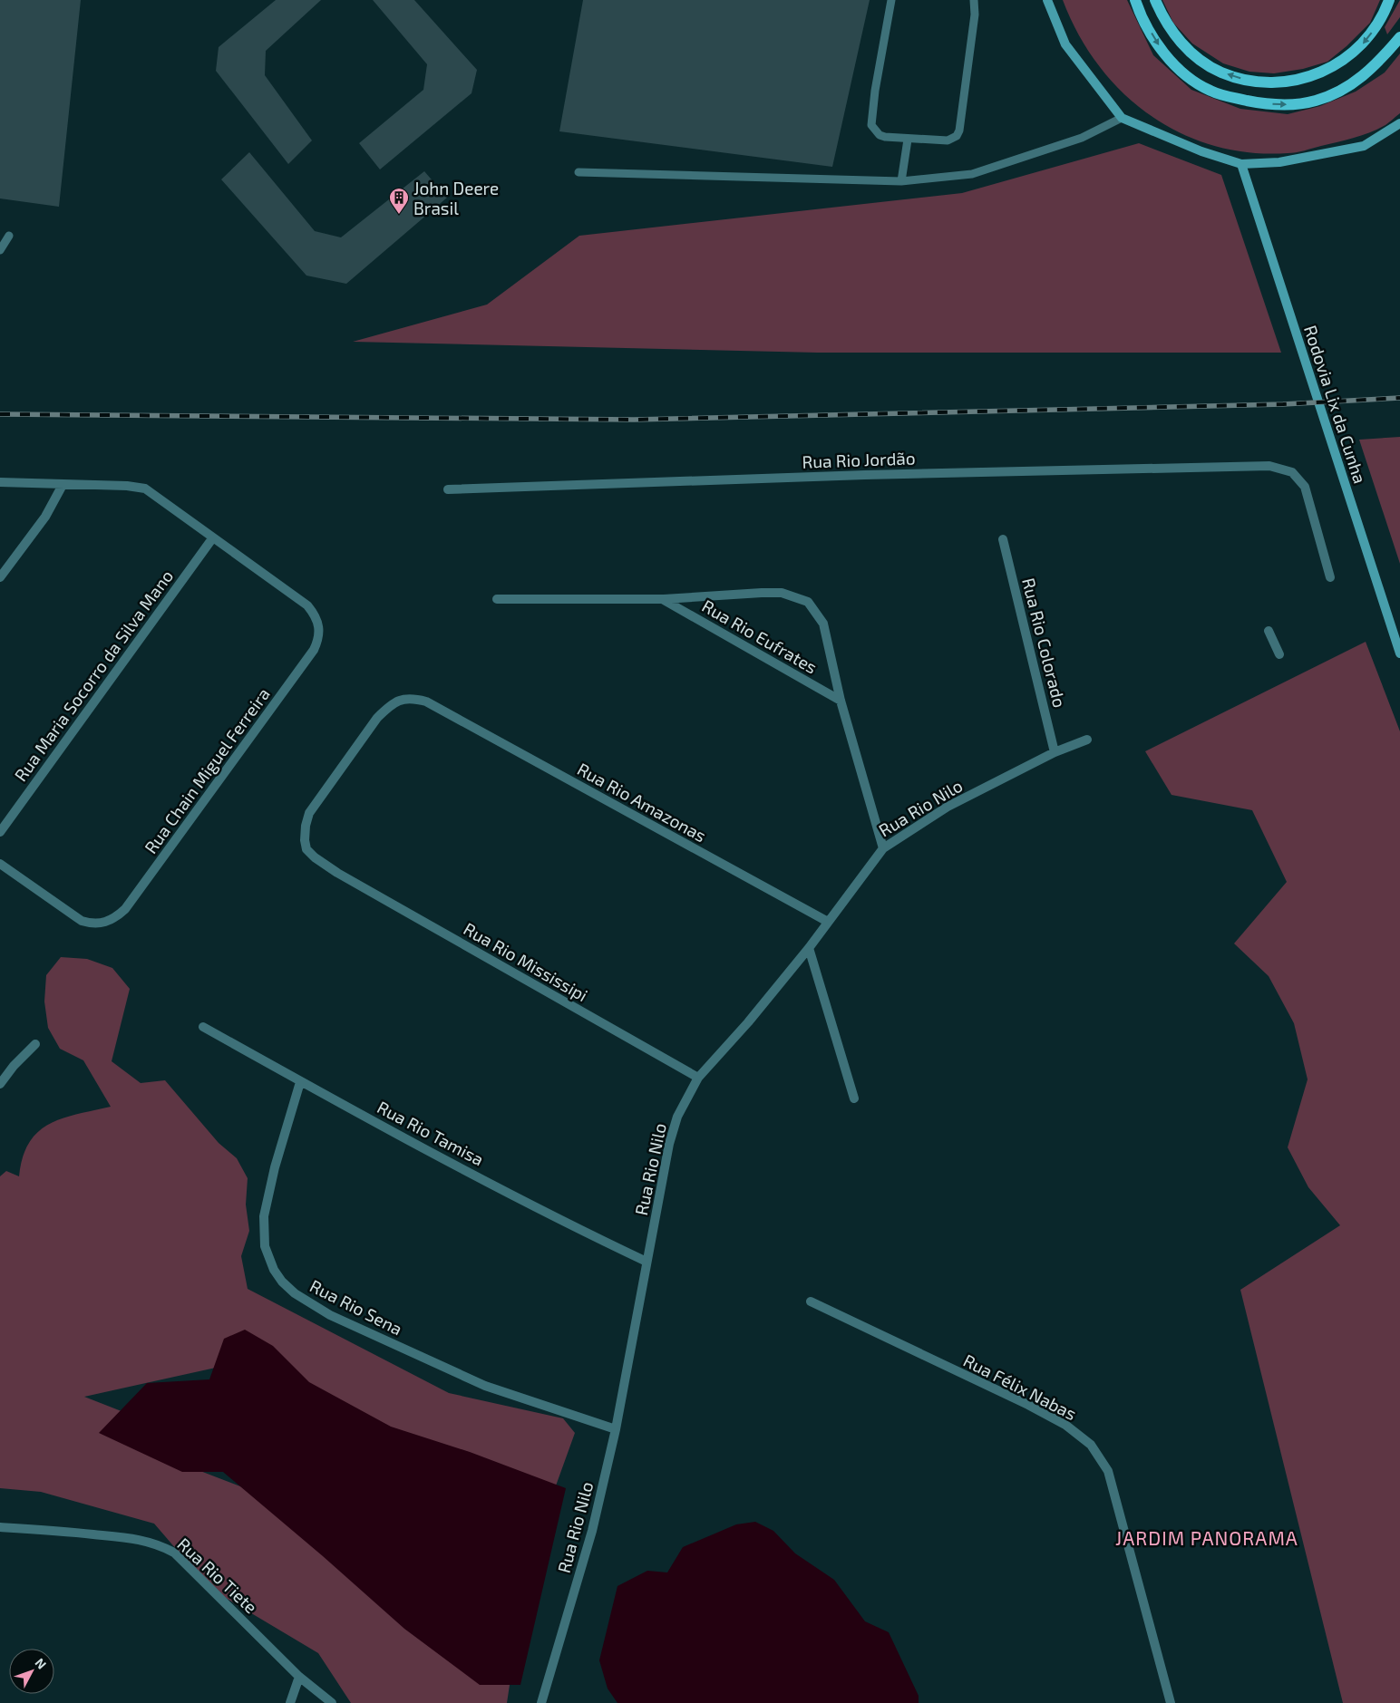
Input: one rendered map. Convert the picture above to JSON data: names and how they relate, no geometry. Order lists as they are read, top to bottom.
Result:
{
  "streets": {
    "main road": ["Rodovia Lix da Cunha"],
    "street": [
      "Rua Rio Jordão",
      "Rua Rio Eufrates",
      "Rua Rio Colorado",
      "Rua Maria Socorro da Silva Mano",
      "Rua Chain Miguel Ferreira",
      "Rua Rio Amazonas",
      "Rua Rio Nilo",
      "Rua Rio Mississipi",
      "Rua Rio Tamisa",
      "Rua Rio Sena",
      "Rua Félix Nabas",
      "Rua Rio Tiete"
    ]
  },
  "crossings": [
    ["Rua Rio Eufrates", "Rua Rio Nilo"],
    ["Rua Rio Colorado", "Rua Rio Nilo"],
    ["Rua Maria Socorro da Silva Mano", "Rua Chain Miguel Ferreira"],
    ["Rua Rio Amazonas", "Rua Rio Nilo"],
    ["Rua Rio Amazonas", "Rua Rio Mississipi"],
    ["Rua Rio Nilo", "Rua Rio Mississipi"],
    ["Rua Rio Nilo", "Rua Rio Tamisa"],
    ["Rua Rio Nilo", "Rua Rio Sena"],
    ["Rua Rio Tamisa", "Rua Rio Sena"]
  ],
  "districts": ["JARDIM PANORAMA"],
  "places": {
    "building": ["John Deere Brasil"]
  },
  "north": "top right"
}
